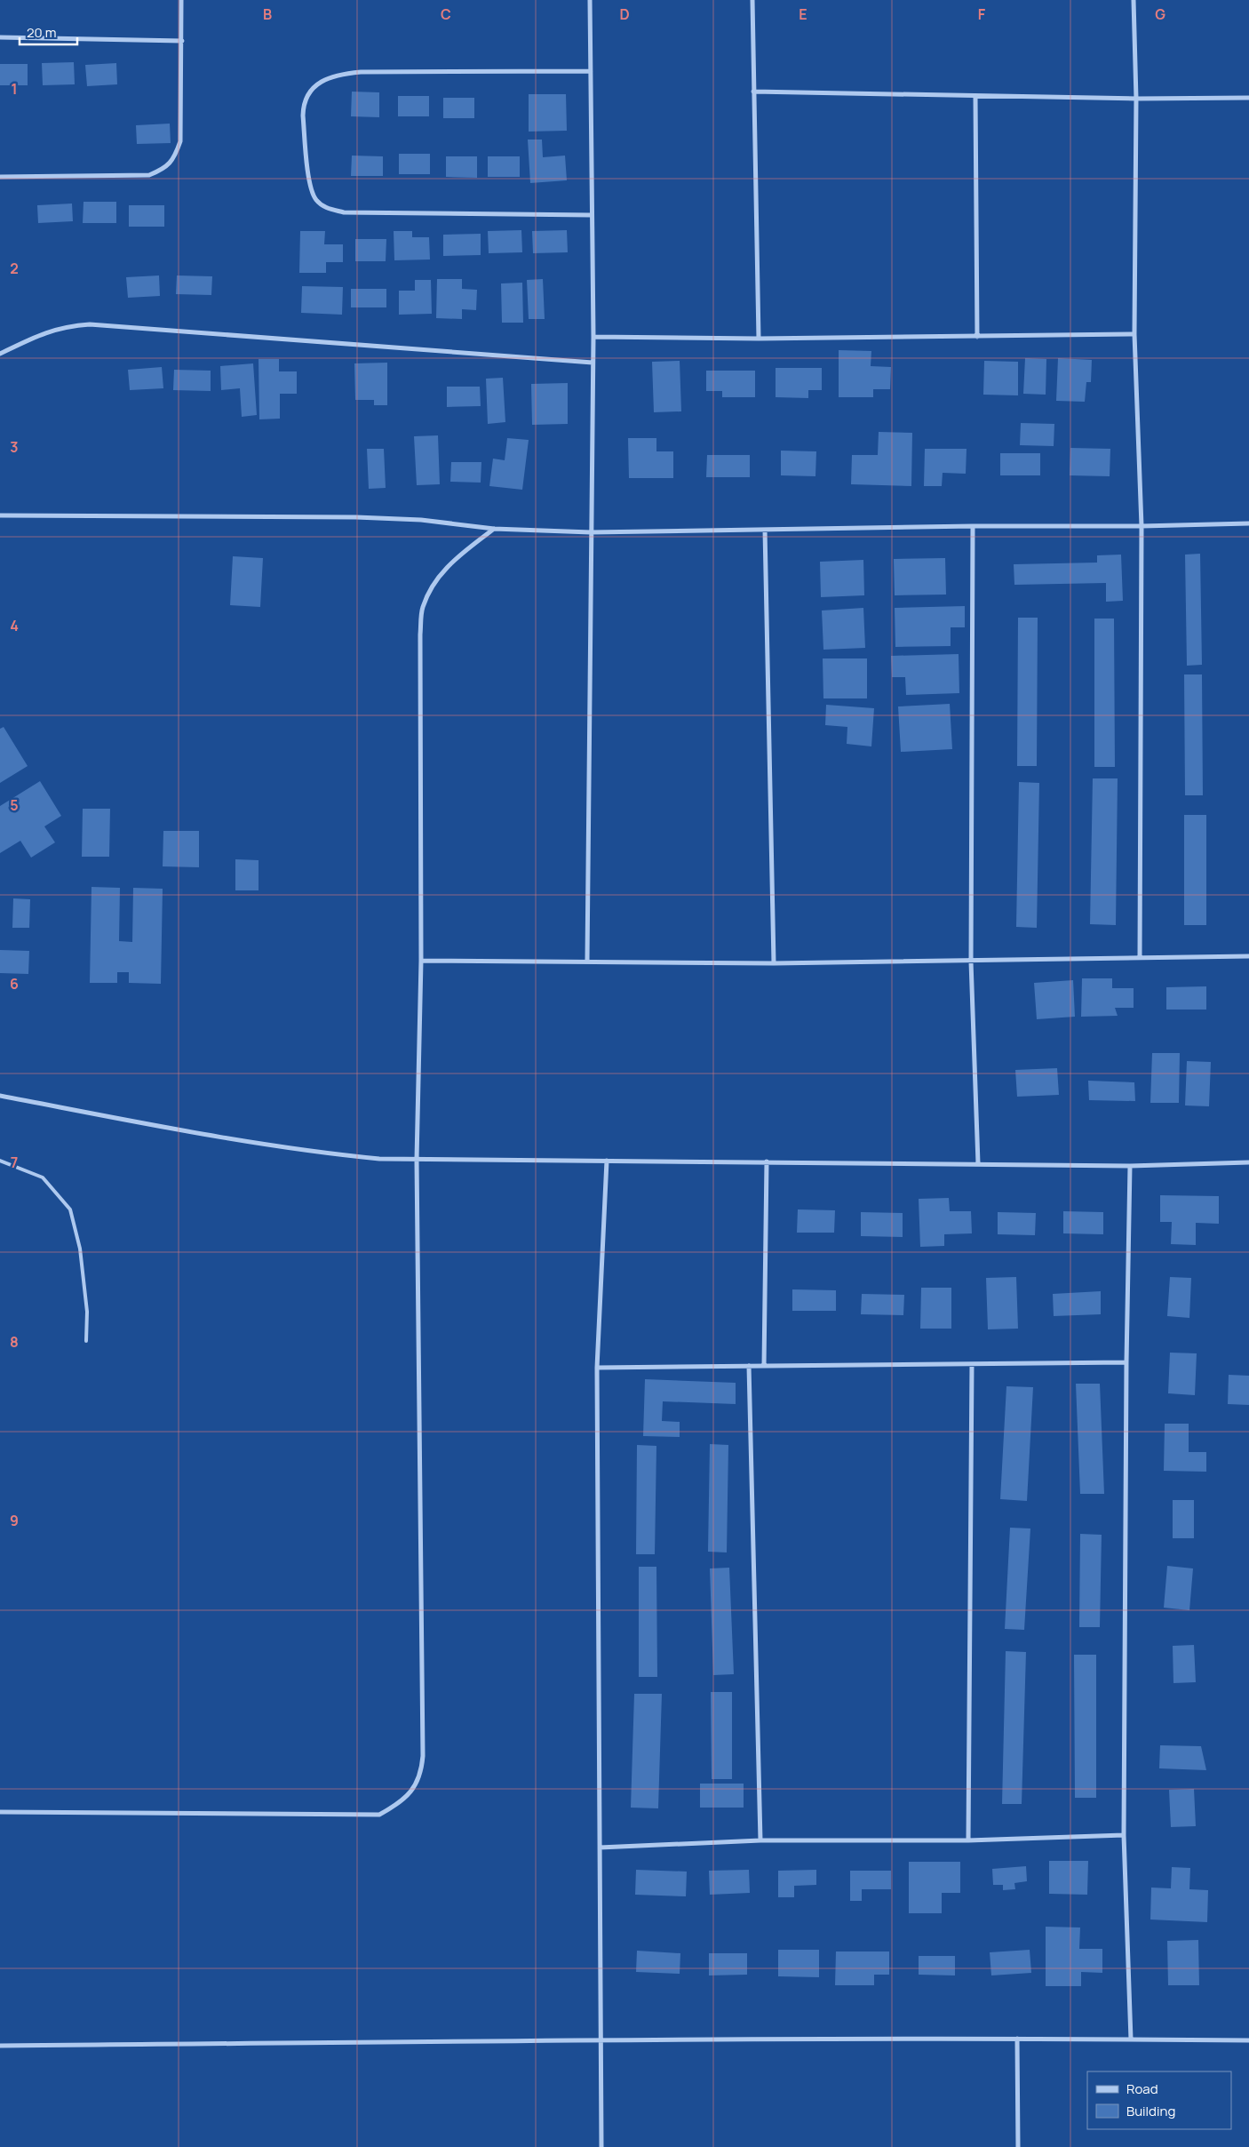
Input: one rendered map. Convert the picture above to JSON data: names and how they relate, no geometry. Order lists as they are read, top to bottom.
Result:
{
  "legend": ["Road", "Building"],
  "scale_bar": "20 m",
  "grid": {
    "columns": [
      "B",
      "C",
      "D",
      "E",
      "F",
      "G"
    ],
    "rows": [
      "1",
      "2",
      "3",
      "4",
      "5",
      "6",
      "7",
      "8",
      "9"
    ]
  }
}
